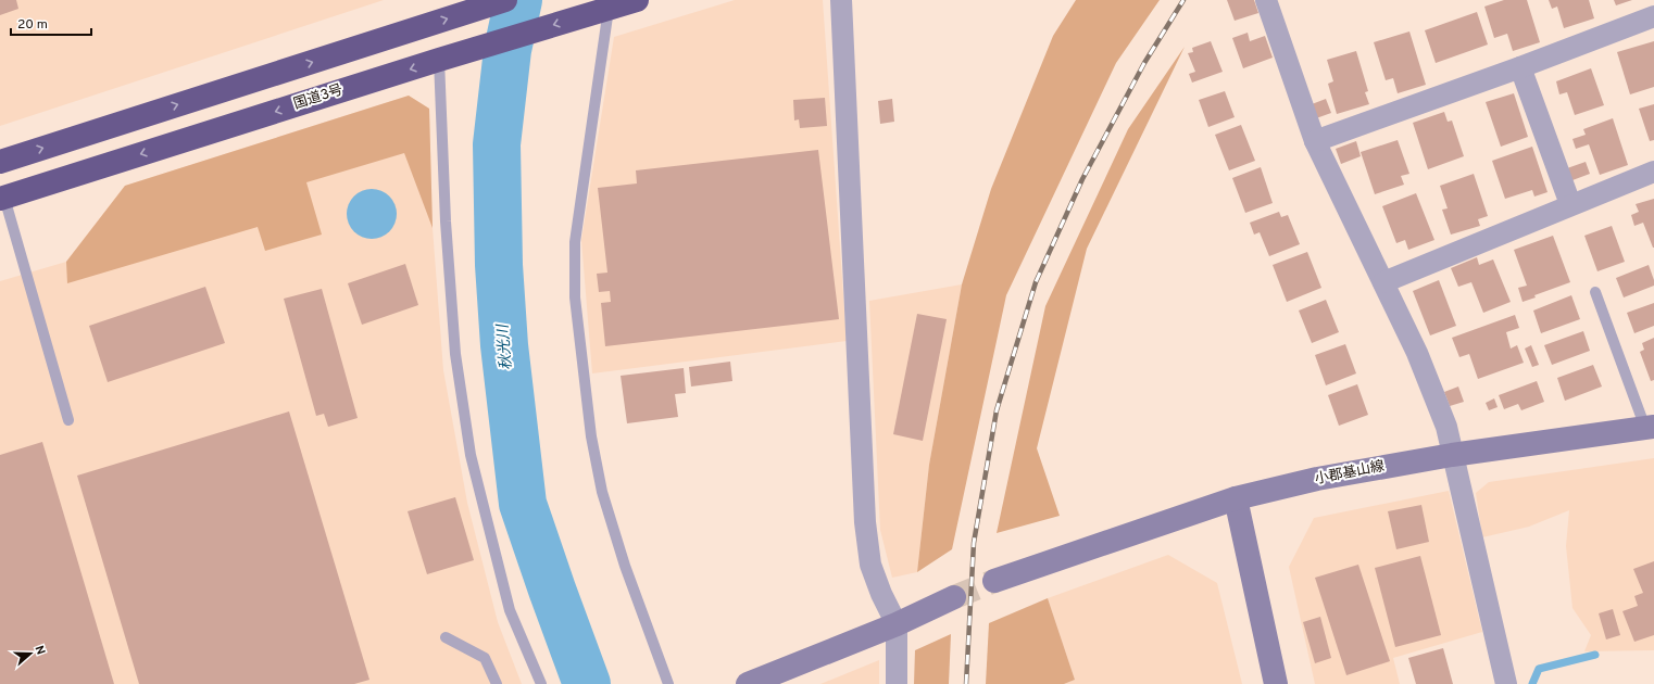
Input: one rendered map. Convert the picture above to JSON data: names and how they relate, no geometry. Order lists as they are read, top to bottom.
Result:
{
  "streets": {
    "highway": ["国道3号"],
    "main road": ["小郡基山線"]
  },
  "water": ["秋光川"],
  "scale_bar": "20 m",
  "north": "right"
}
